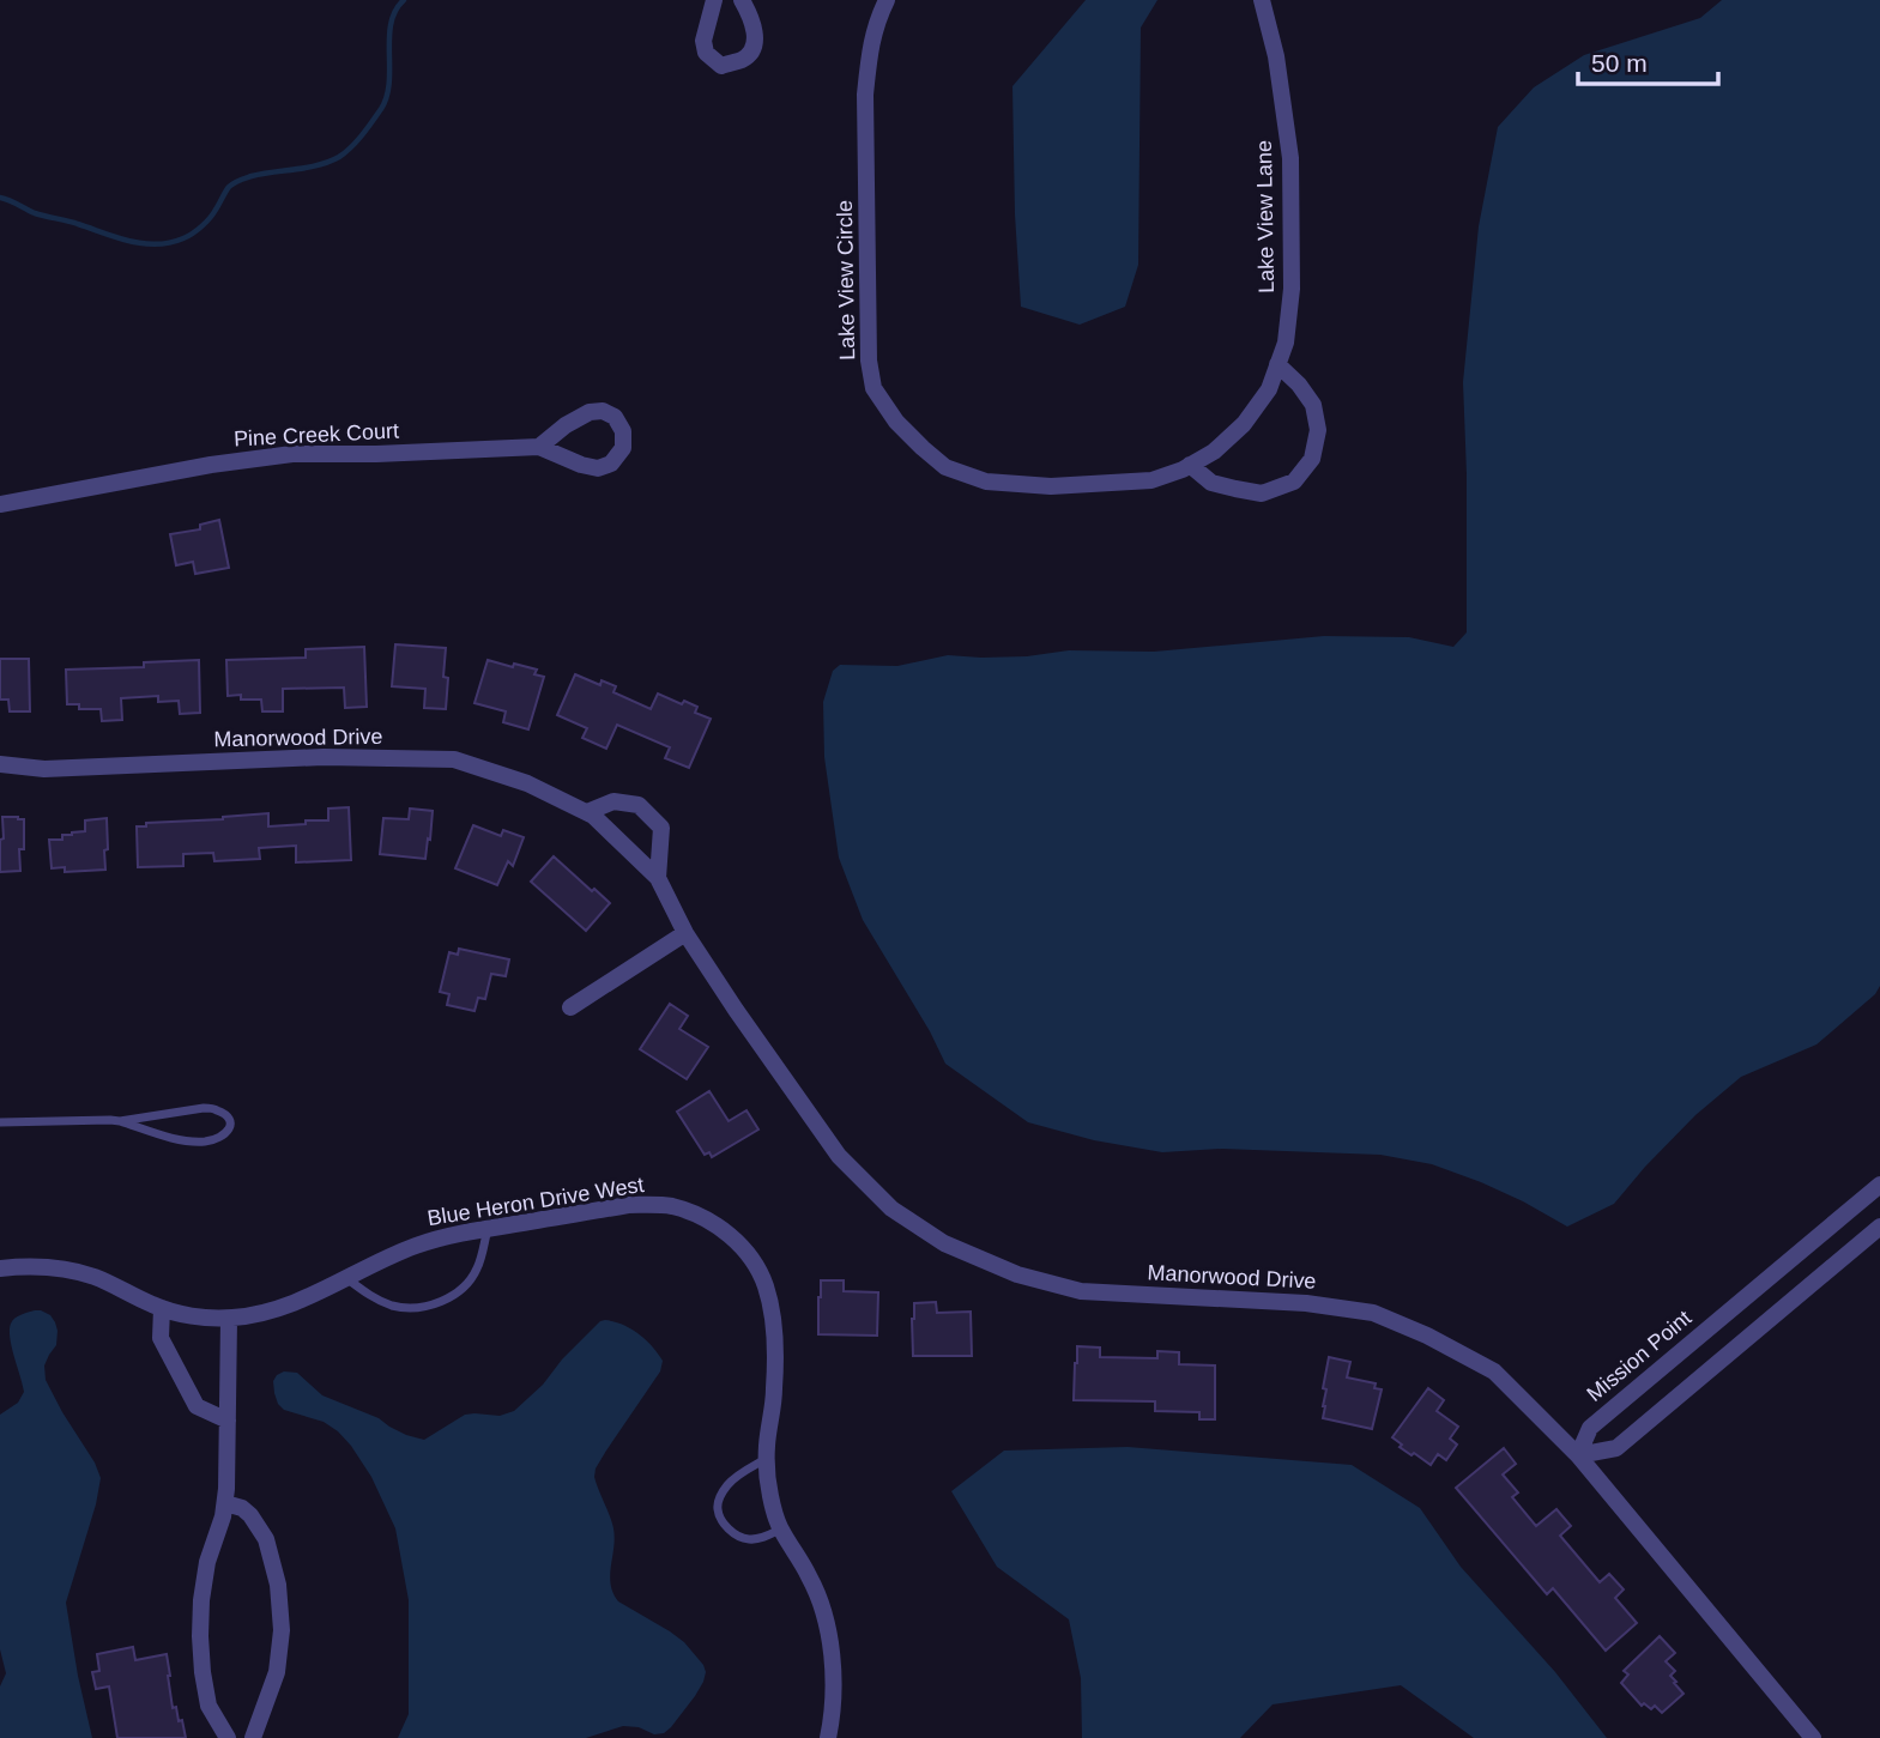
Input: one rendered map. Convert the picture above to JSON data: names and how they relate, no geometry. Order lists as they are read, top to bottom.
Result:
{
  "streets": {
    "street": [
      "Lake View Lane",
      "Lake View Circle",
      "Pine Creek Court",
      "Manorwood Drive",
      "Blue Heron Drive West",
      "Mission Point"
    ]
  },
  "crossings": [
    ["Lake View Lane", "Lake View Circle"],
    ["Manorwood Drive", "Mission Point"]
  ],
  "scale_bar": "50 m"
}
